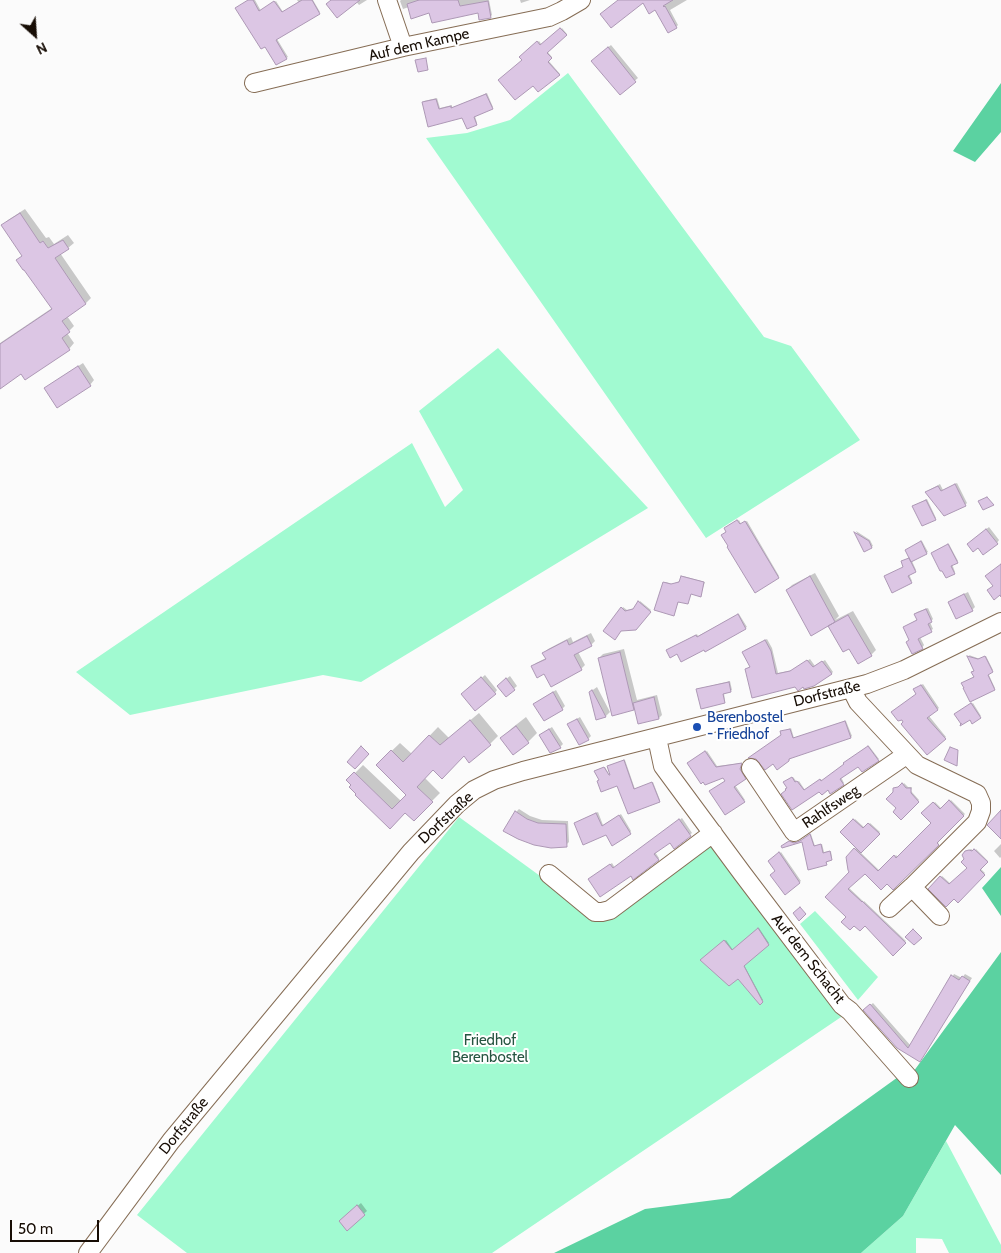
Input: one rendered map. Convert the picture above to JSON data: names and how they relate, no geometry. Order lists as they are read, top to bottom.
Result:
{
  "streets": {
    "street": [
      "Auf dem Kampe",
      "Dorfstraße",
      "Rahlfsweg",
      "Auf dem Schacht"
    ]
  },
  "crossings": [
    ["Dorfstraße", "Auf dem Schacht"]
  ],
  "parks": ["Friedhof Berenbostel"],
  "places": ["Berenbostel - Friedhof"],
  "scale_bar": "50 m",
  "north": "bottom right"
}
